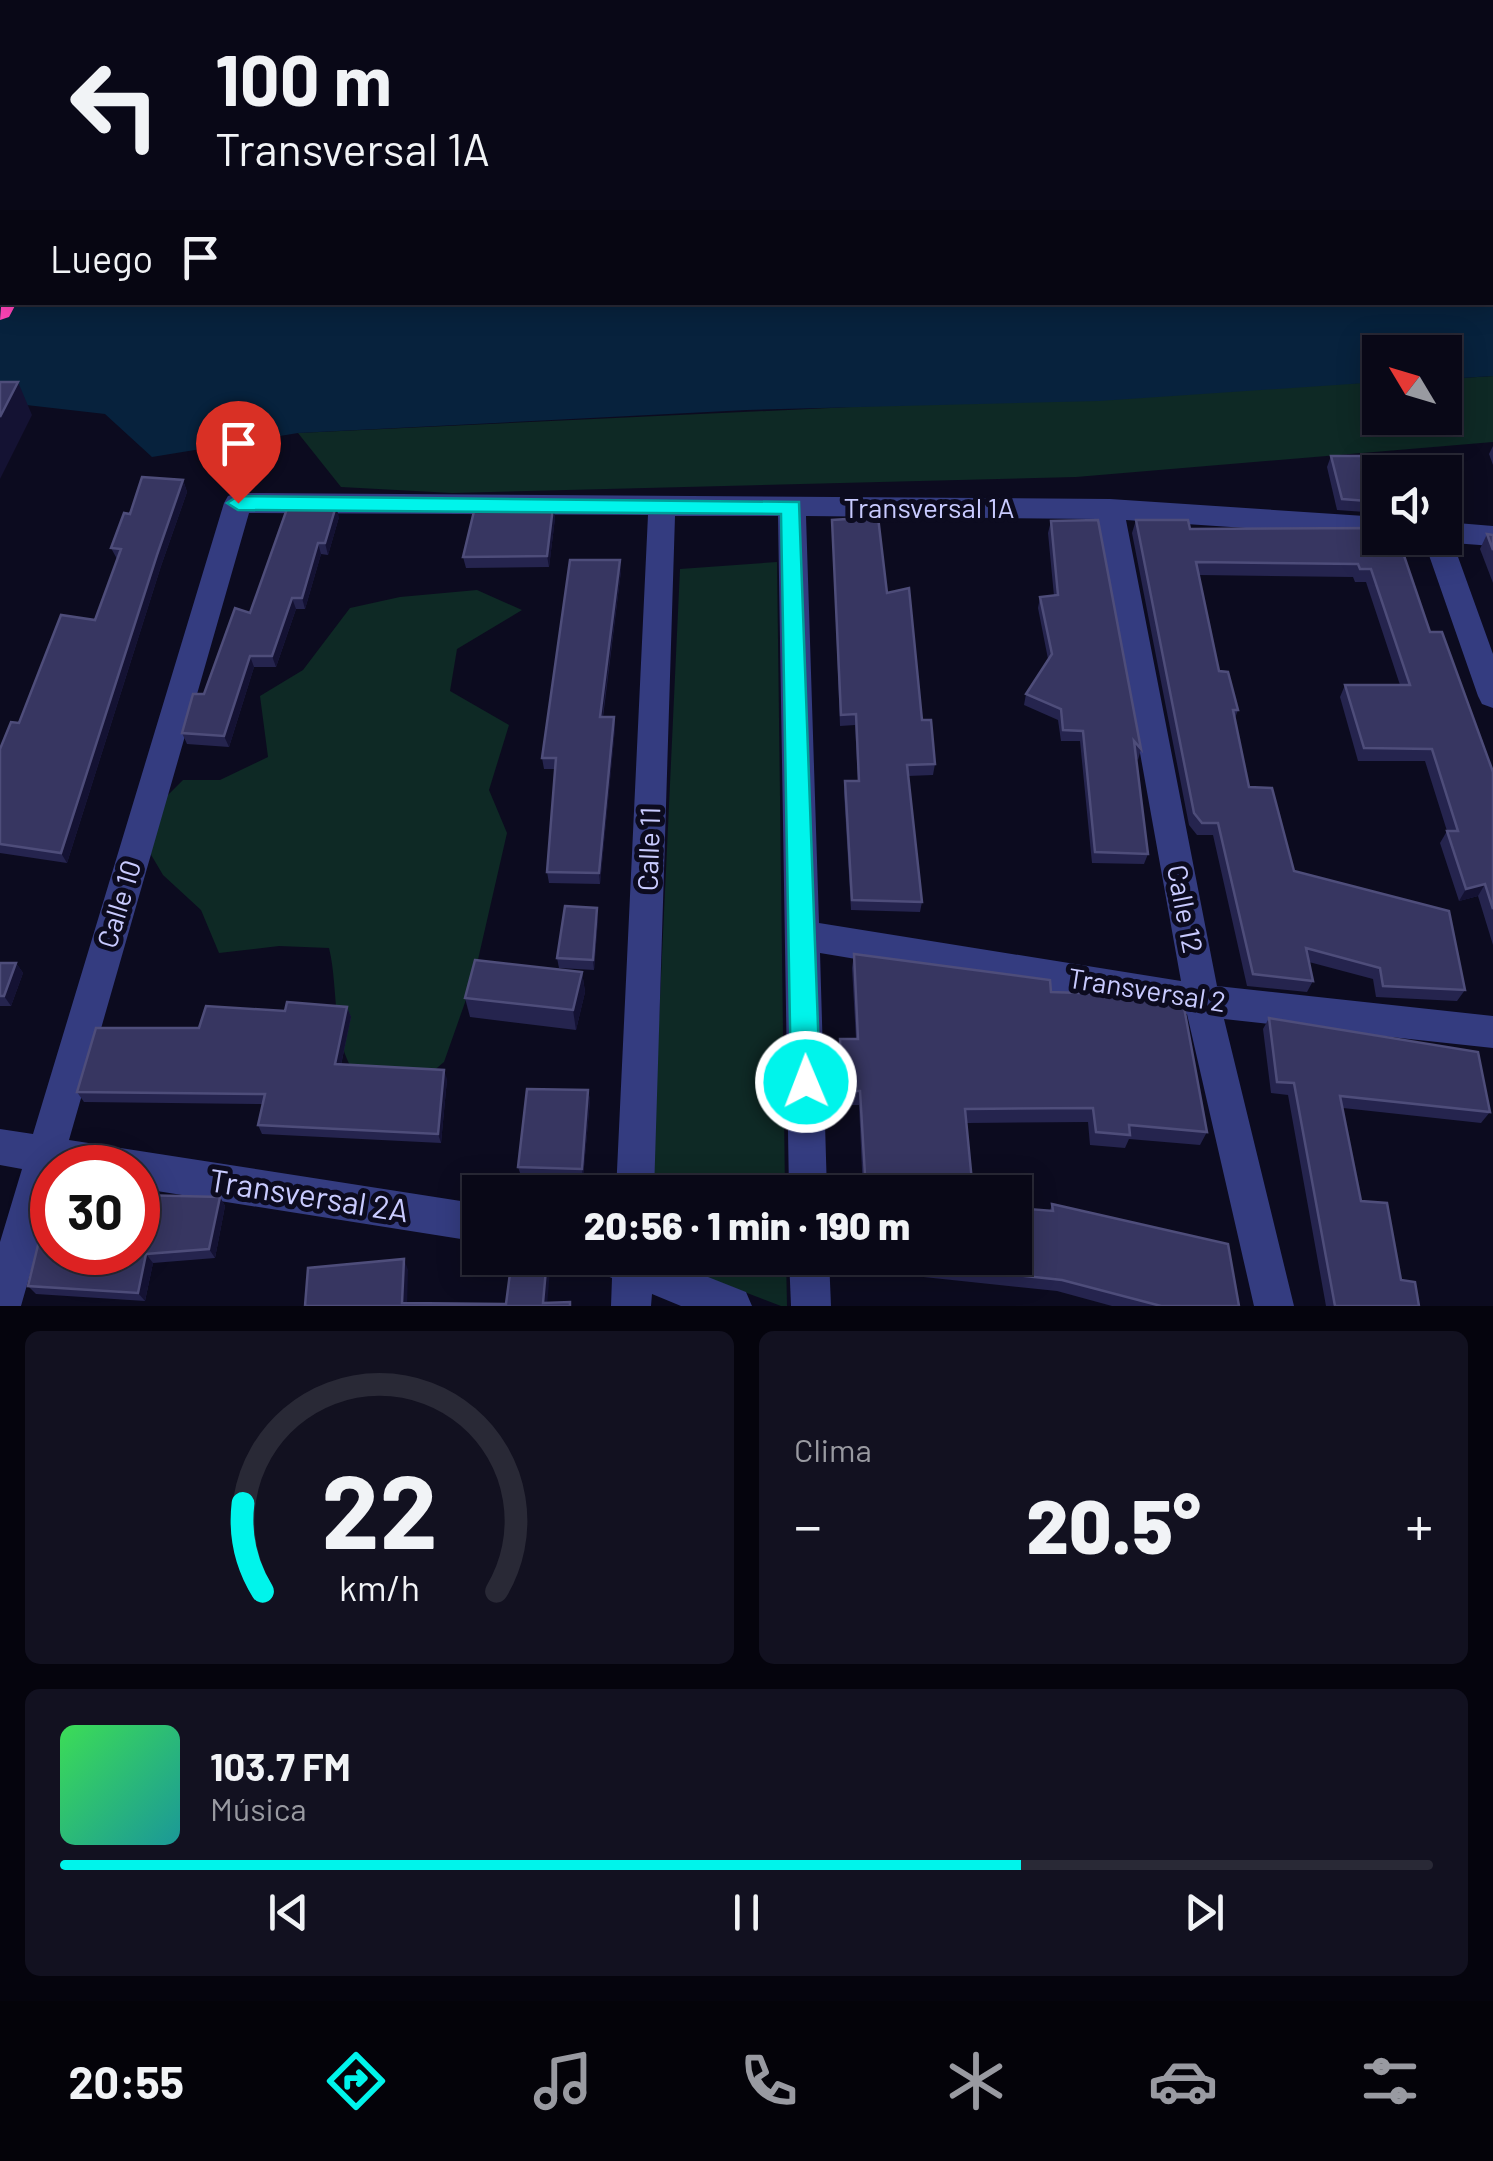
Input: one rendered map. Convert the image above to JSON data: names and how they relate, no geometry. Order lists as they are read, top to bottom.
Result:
{
  "streets": {
    "street": [
      "Transversal 1A",
      "Calle 11",
      "Calle 10",
      "Calle 12",
      "Transversal 2",
      "Transversal 2A"
    ]
  },
  "crossings": [
    ["Transversal 1A", "Calle 11"],
    ["Transversal 1A", "Calle 10"],
    ["Transversal 1A", "Calle 12"],
    ["Calle 12", "Transversal 2"]
  ],
  "north": "top left",
  "page": {
    "turn": ["100 m", "Transversal 1A"],
    "then": "Luego",
    "limit": "30",
    "trip": "20:56 · 1 min · 190 m",
    "tile": "Clima",
    "heat": ["−", "20.5°", "+"],
    "song": ["103.7 FM", "Música"],
    "tabs": "20:55",
    "gauge": ["22", "km/h"]
  }
}
